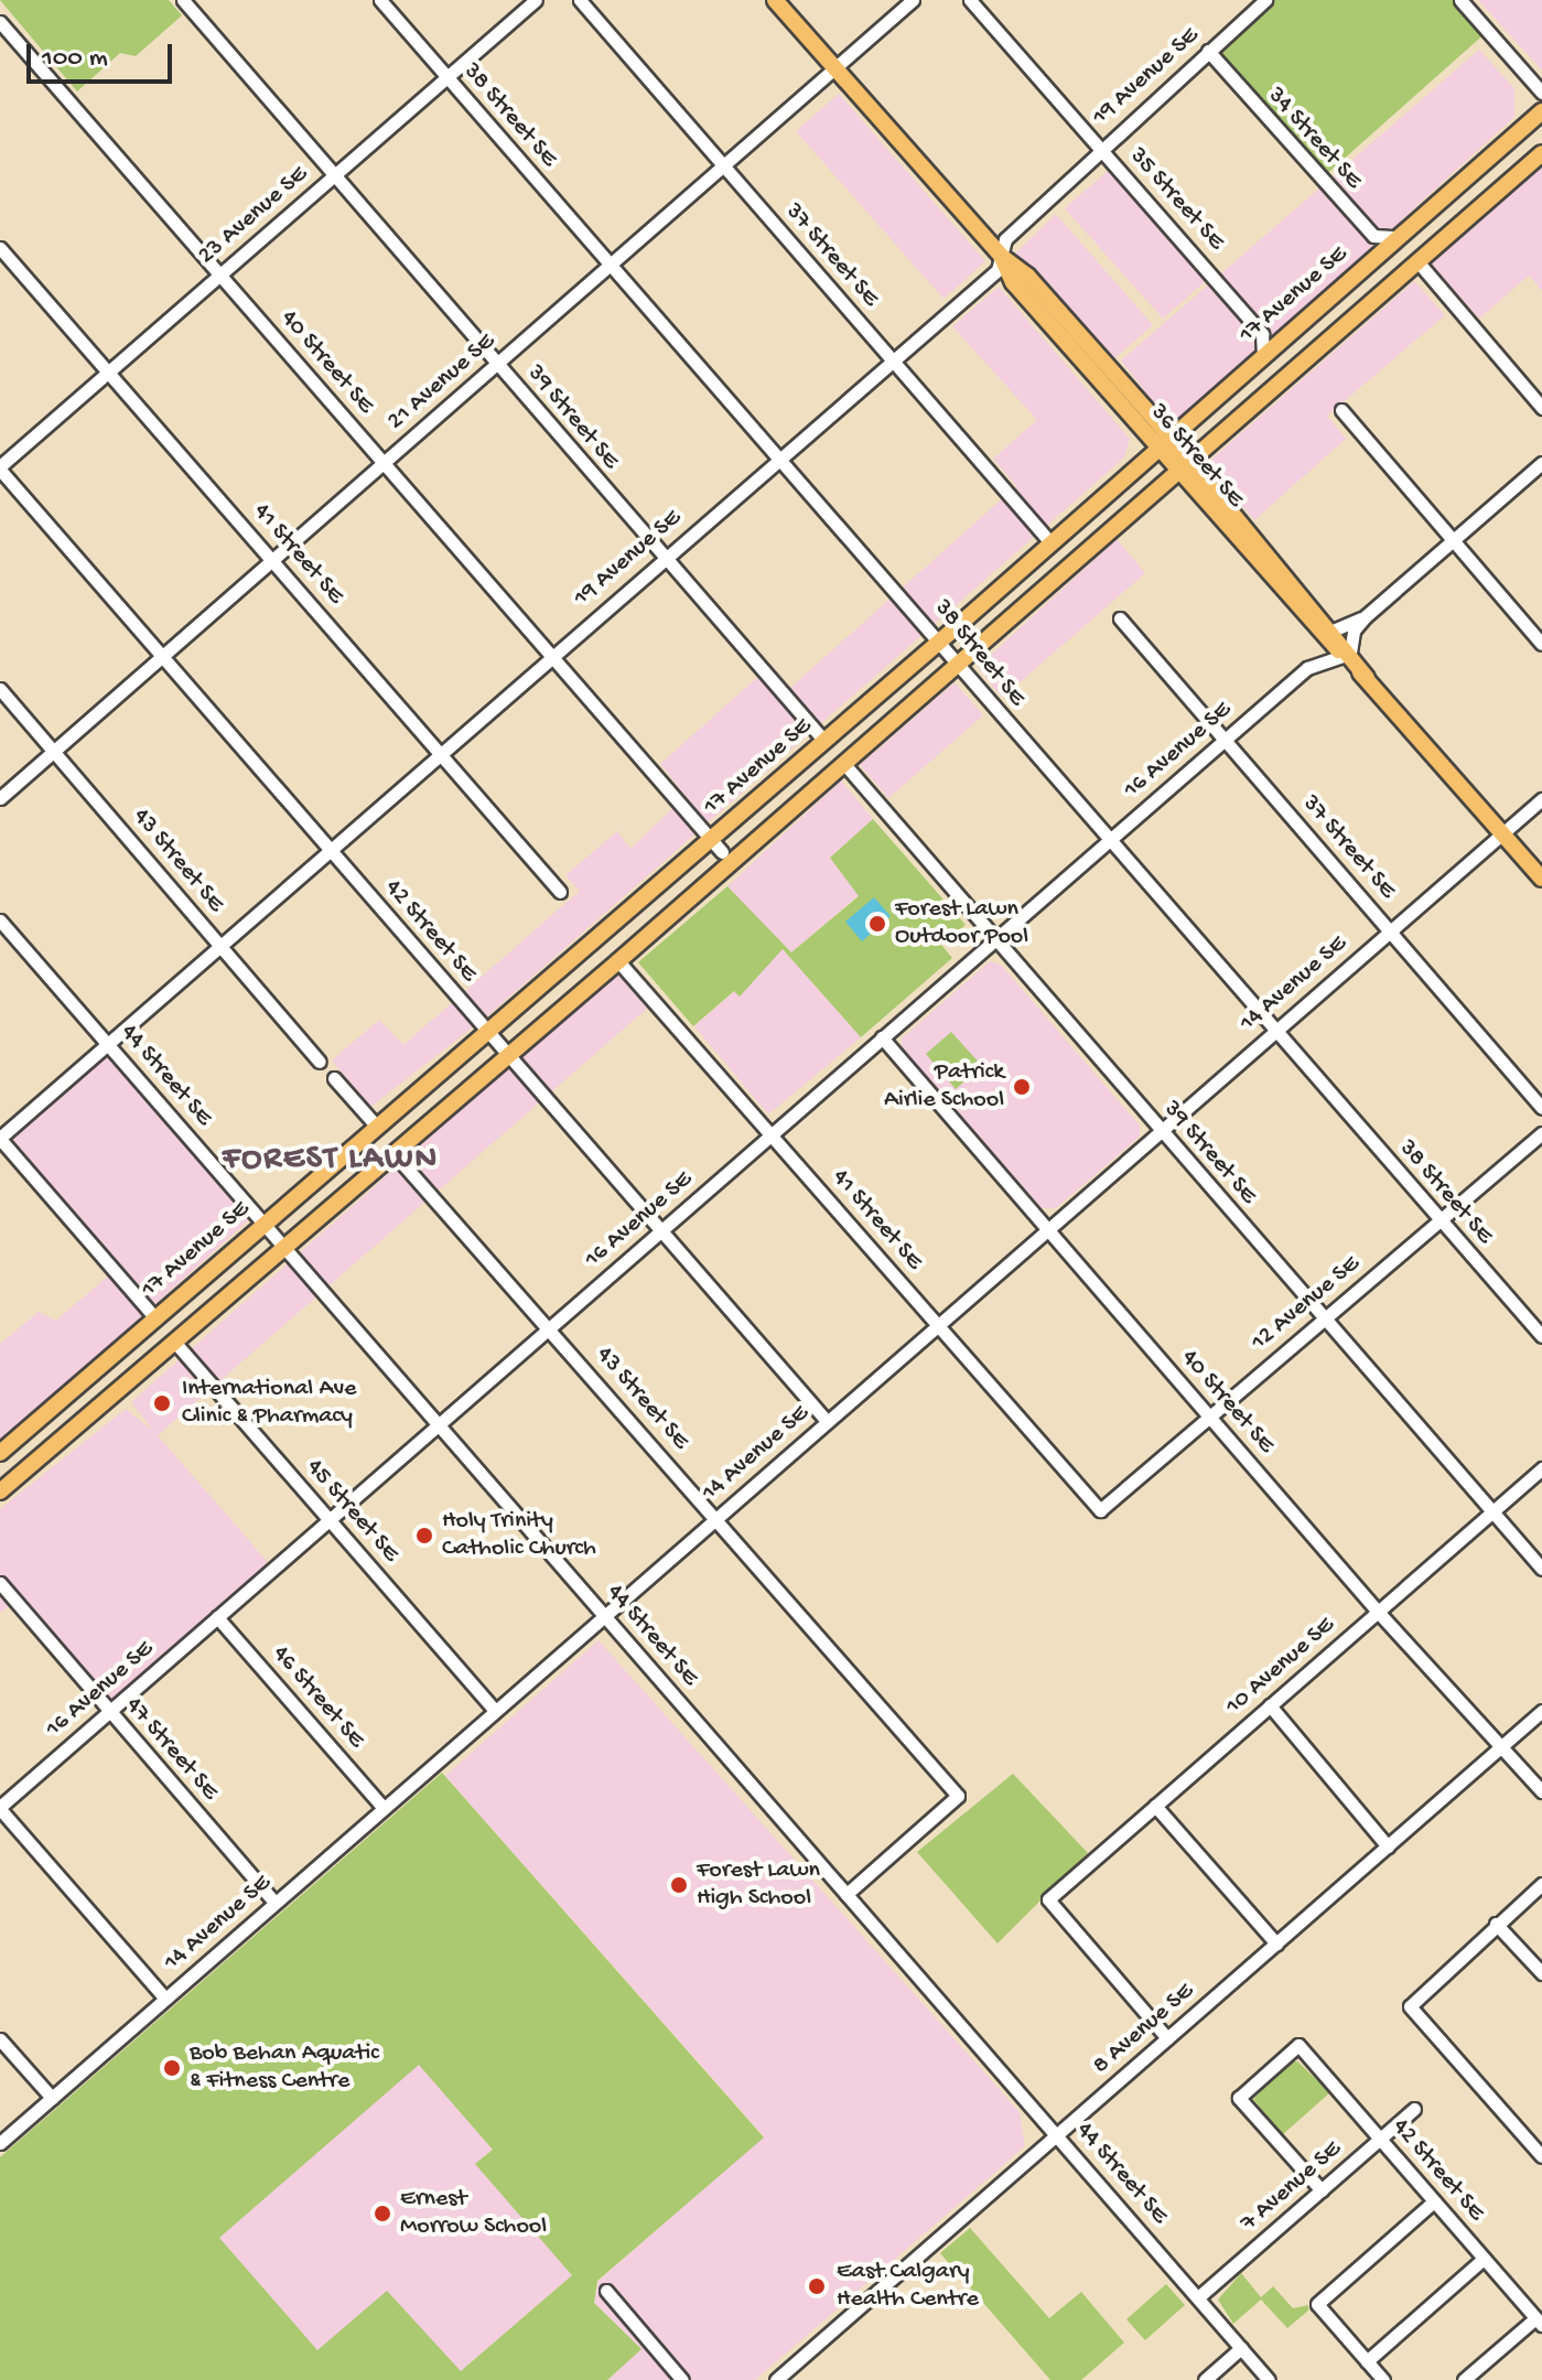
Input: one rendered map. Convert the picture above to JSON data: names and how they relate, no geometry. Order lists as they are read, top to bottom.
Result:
{
  "streets": {
    "main road": ["17 Avenue SE", "36 Street SE"],
    "street": [
      "19 Avenue SE",
      "38 Street SE",
      "34 Street SE",
      "35 Street SE",
      "23 Avenue SE",
      "37 Street SE",
      "40 Street SE",
      "21 Avenue SE",
      "39 Street SE",
      "41 Street SE",
      "16 Avenue SE",
      "43 Street SE",
      "42 Street SE",
      "14 Avenue SE",
      "44 Street SE",
      "12 Avenue SE",
      "45 Street SE",
      "10 Avenue SE",
      "46 Street SE",
      "47 Street SE",
      "8 Avenue SE",
      "7 Avenue SE"
    ]
  },
  "crossings": [
    ["19 Avenue SE", "38 Street SE"],
    ["19 Avenue SE", "34 Street SE"],
    ["19 Avenue SE", "35 Street SE"],
    ["19 Avenue SE", "37 Street SE"],
    ["19 Avenue SE", "40 Street SE"],
    ["19 Avenue SE", "39 Street SE"],
    ["19 Avenue SE", "36 Street SE"],
    ["19 Avenue SE", "41 Street SE"],
    ["19 Avenue SE", "43 Street SE"],
    ["19 Avenue SE", "42 Street SE"],
    ["19 Avenue SE", "44 Street SE"],
    ["38 Street SE", "23 Avenue SE"],
    ["38 Street SE", "17 Avenue SE"],
    ["38 Street SE", "21 Avenue SE"],
    ["38 Street SE", "16 Avenue SE"],
    ["38 Street SE", "14 Avenue SE"],
    ["38 Street SE", "12 Avenue SE"],
    ["34 Street SE", "17 Avenue SE"],
    ["35 Street SE", "17 Avenue SE"],
    ["23 Avenue SE", "40 Street SE"],
    ["23 Avenue SE", "39 Street SE"],
    ["23 Avenue SE", "41 Street SE"],
    ["23 Avenue SE", "42 Street SE"],
    ["37 Street SE", "17 Avenue SE"],
    ["37 Street SE", "21 Avenue SE"],
    ["37 Street SE", "16 Avenue SE"],
    ["37 Street SE", "14 Avenue SE"],
    ["17 Avenue SE", "40 Street SE"],
    ["17 Avenue SE", "39 Street SE"],
    ["17 Avenue SE", "36 Street SE"],
    ["17 Avenue SE", "42 Street SE"],
    ["17 Avenue SE", "44 Street SE"],
    ["40 Street SE", "21 Avenue SE"],
    ["40 Street SE", "16 Avenue SE"],
    ["40 Street SE", "14 Avenue SE"],
    ["40 Street SE", "12 Avenue SE"],
    ["40 Street SE", "10 Avenue SE"],
    ["40 Street SE", "8 Avenue SE"],
    ["21 Avenue SE", "39 Street SE"],
    ["21 Avenue SE", "36 Street SE"],
    ["21 Avenue SE", "41 Street SE"],
    ["21 Avenue SE", "43 Street SE"],
    ["21 Avenue SE", "42 Street SE"],
    ["39 Street SE", "16 Avenue SE"],
    ["39 Street SE", "14 Avenue SE"],
    ["39 Street SE", "12 Avenue SE"],
    ["39 Street SE", "10 Avenue SE"],
    ["36 Street SE", "16 Avenue SE"],
    ["36 Street SE", "14 Avenue SE"],
    ["41 Street SE", "16 Avenue SE"],
    ["41 Street SE", "14 Avenue SE"],
    ["41 Street SE", "12 Avenue SE"],
    ["16 Avenue SE", "43 Street SE"],
    ["16 Avenue SE", "42 Street SE"],
    ["16 Avenue SE", "44 Street SE"],
    ["16 Avenue SE", "45 Street SE"],
    ["16 Avenue SE", "46 Street SE"],
    ["16 Avenue SE", "47 Street SE"],
    ["43 Street SE", "14 Avenue SE"],
    ["43 Street SE", "44 Street SE"],
    ["42 Street SE", "14 Avenue SE"],
    ["42 Street SE", "7 Avenue SE"],
    ["14 Avenue SE", "44 Street SE"],
    ["14 Avenue SE", "45 Street SE"],
    ["14 Avenue SE", "46 Street SE"],
    ["14 Avenue SE", "47 Street SE"],
    ["44 Street SE", "8 Avenue SE"],
    ["44 Street SE", "7 Avenue SE"],
    ["10 Avenue SE", "8 Avenue SE"]
  ],
  "districts": ["FOREST LAWN"],
  "places": [
    "Forest Lawn Outdoor Pool",
    "Patrick Airlie School",
    "International Ave Clinic & Pharmacy",
    "Holy Trinity Catholic Church",
    "Forest Lawn High School",
    "Bob Behan Aquatic & Fitness Centre",
    "Ernest Morrow School",
    "East Calgary Health Centre"
  ],
  "scale_bar": "100 m"
}
